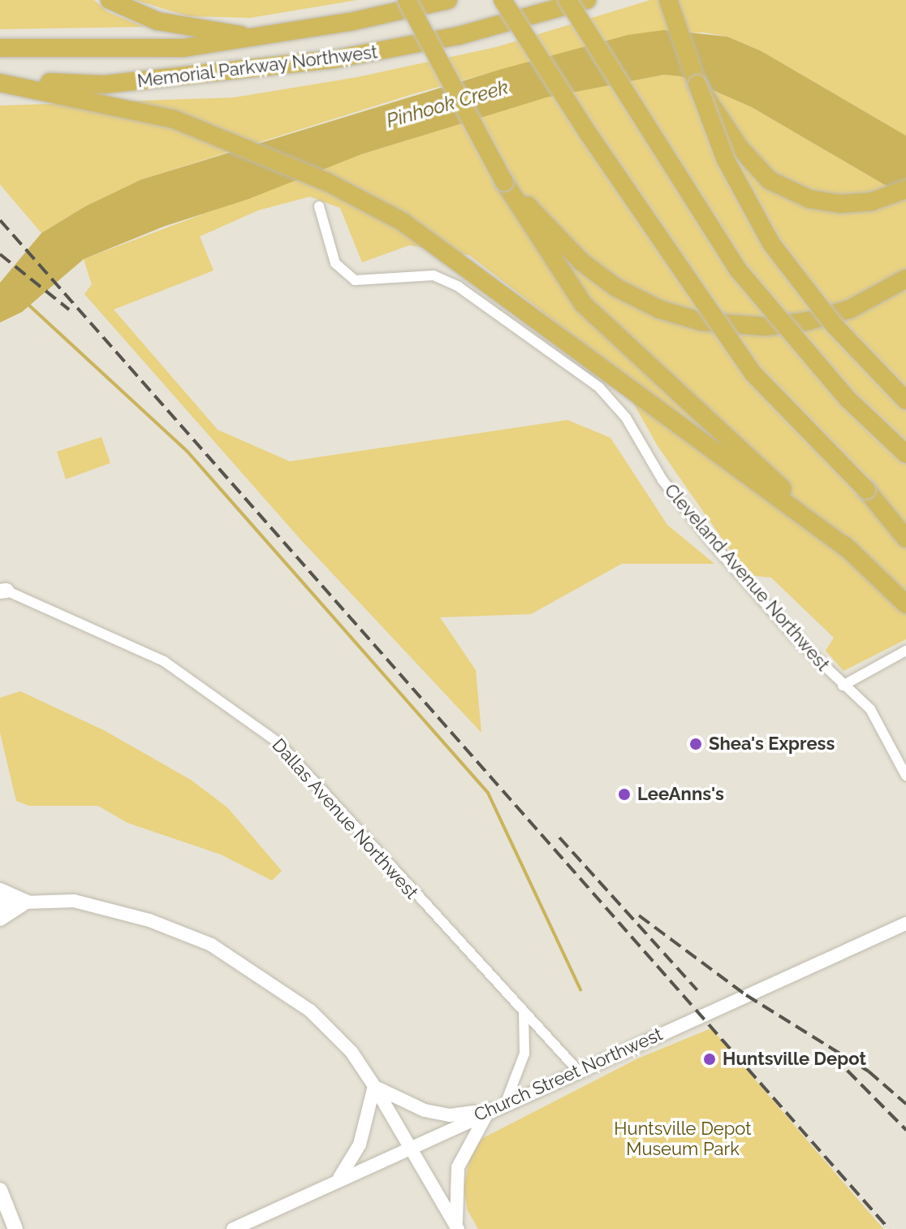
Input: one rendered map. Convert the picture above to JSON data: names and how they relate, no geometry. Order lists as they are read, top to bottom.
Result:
{
  "streets": {
    "highway": ["Memorial Parkway Northwest"],
    "street": ["Cleveland Avenue Northwest", "Dallas Avenue Northwest", "Church Street Northwest"]
  },
  "crossings": [
    ["Dallas Avenue Northwest", "Church Street Northwest"]
  ],
  "water": ["Pinhook Creek"],
  "parks": ["Huntsville Depot Museum Park"],
  "places": ["Shea's Express", "LeeAnns's", "Huntsville Depot"]
}
